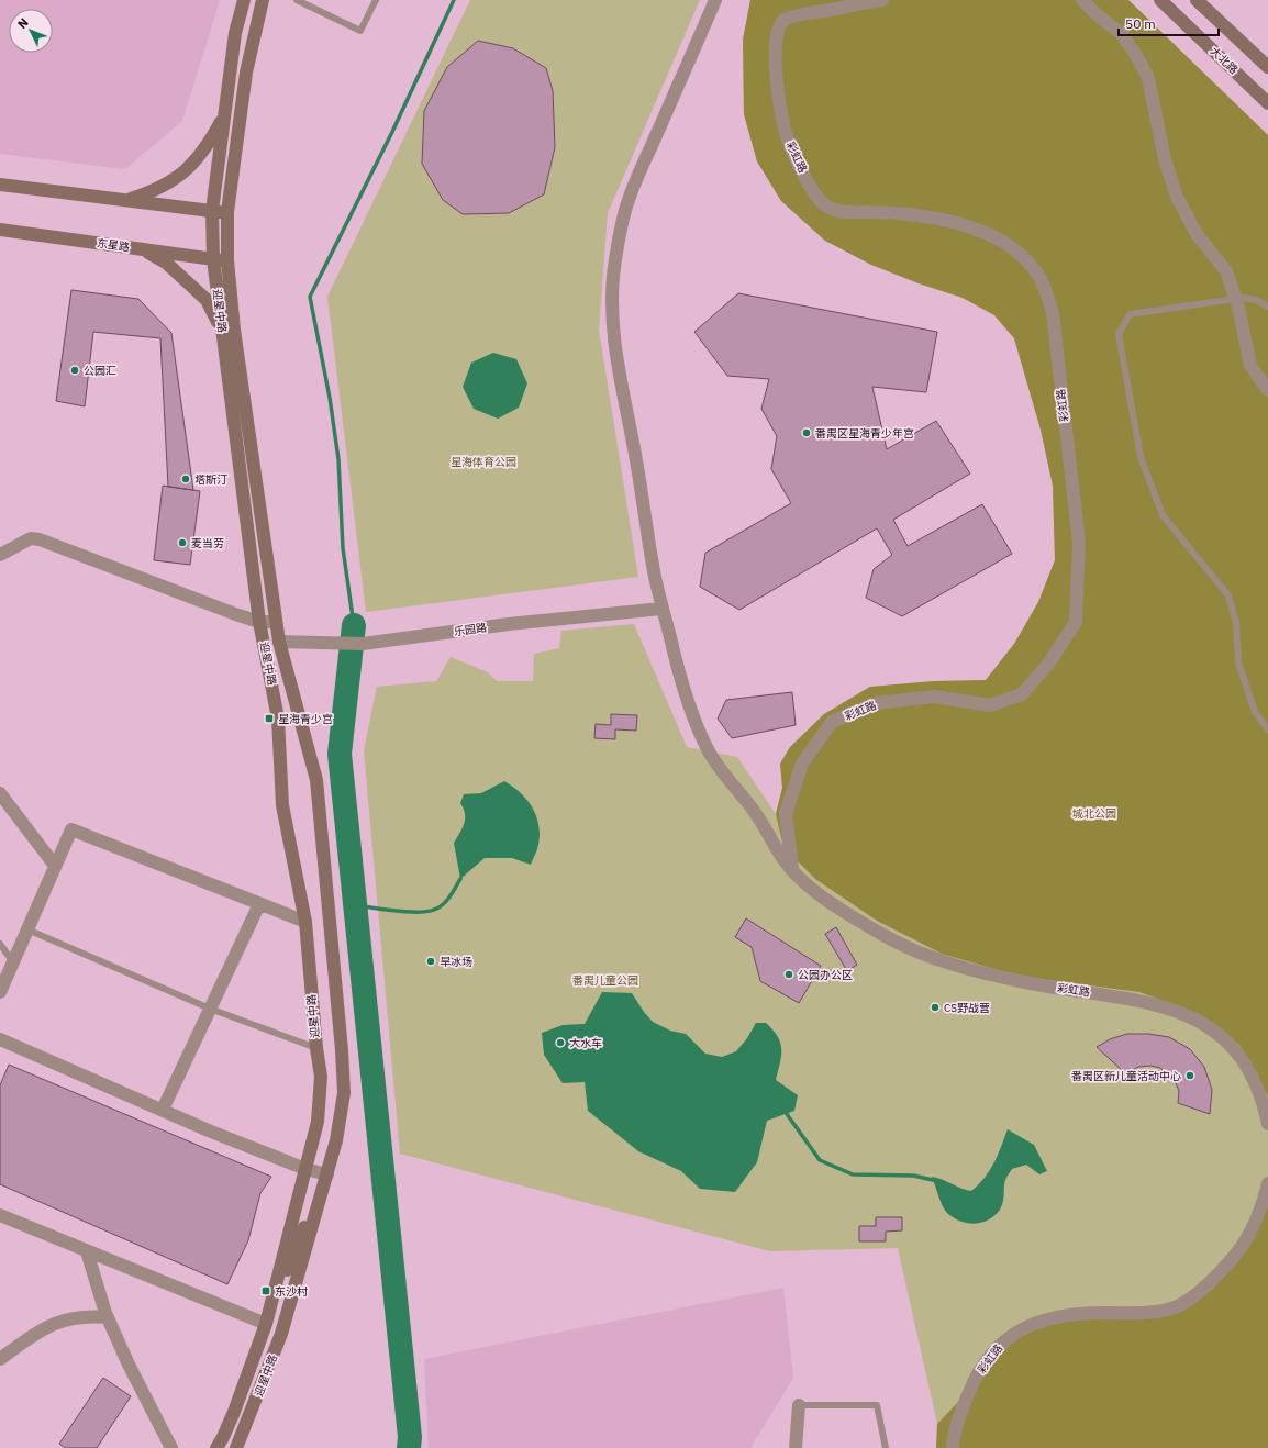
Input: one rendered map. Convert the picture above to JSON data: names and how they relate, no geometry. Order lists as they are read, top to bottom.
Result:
{
  "streets": {
    "street": [
      "大北路",
      "彩虹路",
      "东星路",
      "迎星中路",
      "乐园路"
    ]
  },
  "crossings": [
    ["彩虹路", "乐园路"],
    ["东星路", "迎星中路"],
    ["迎星中路", "乐园路"]
  ],
  "parks": ["星海体育公园", "城北公园", "番禺儿童公园"],
  "places": {
    "other": [
      "公园汇",
      "番禺区星海青少年宫",
      "塔斯汀",
      "麦当劳",
      "旱冰场",
      "公园办公区",
      "CS野战营",
      "大水车",
      "番禺区新儿童活动中心"
    ],
    "transit": ["星海青少宫", "东沙村"]
  },
  "scale_bar": "50 m",
  "north": "top left"
}
